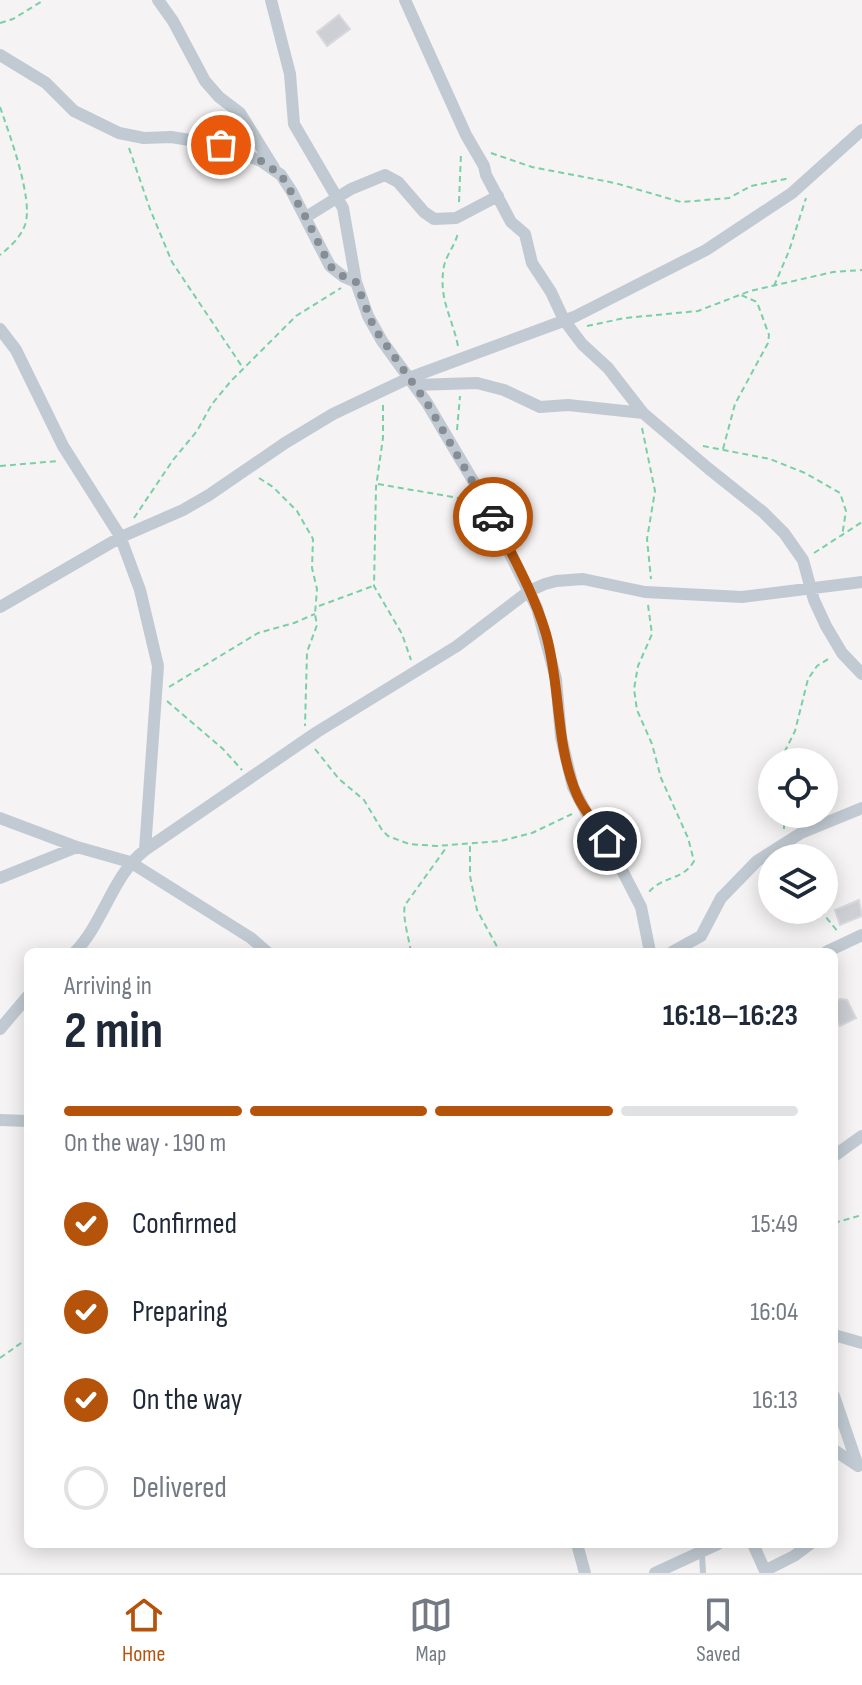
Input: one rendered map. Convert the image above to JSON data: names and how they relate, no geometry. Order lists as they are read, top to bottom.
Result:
{
  "page": {
    "heading": ["2 min", "Arriving in", "16:18–16:23"],
    "bar": "On the way · 190 m",
    "list": [
      ["Confirmed", "15:49"],
      ["Preparing", "16:04"],
      ["On the way", "16:13"],
      "Delivered"
    ],
    "tabs": ["Home", "Map", "Saved"]
  }
}
